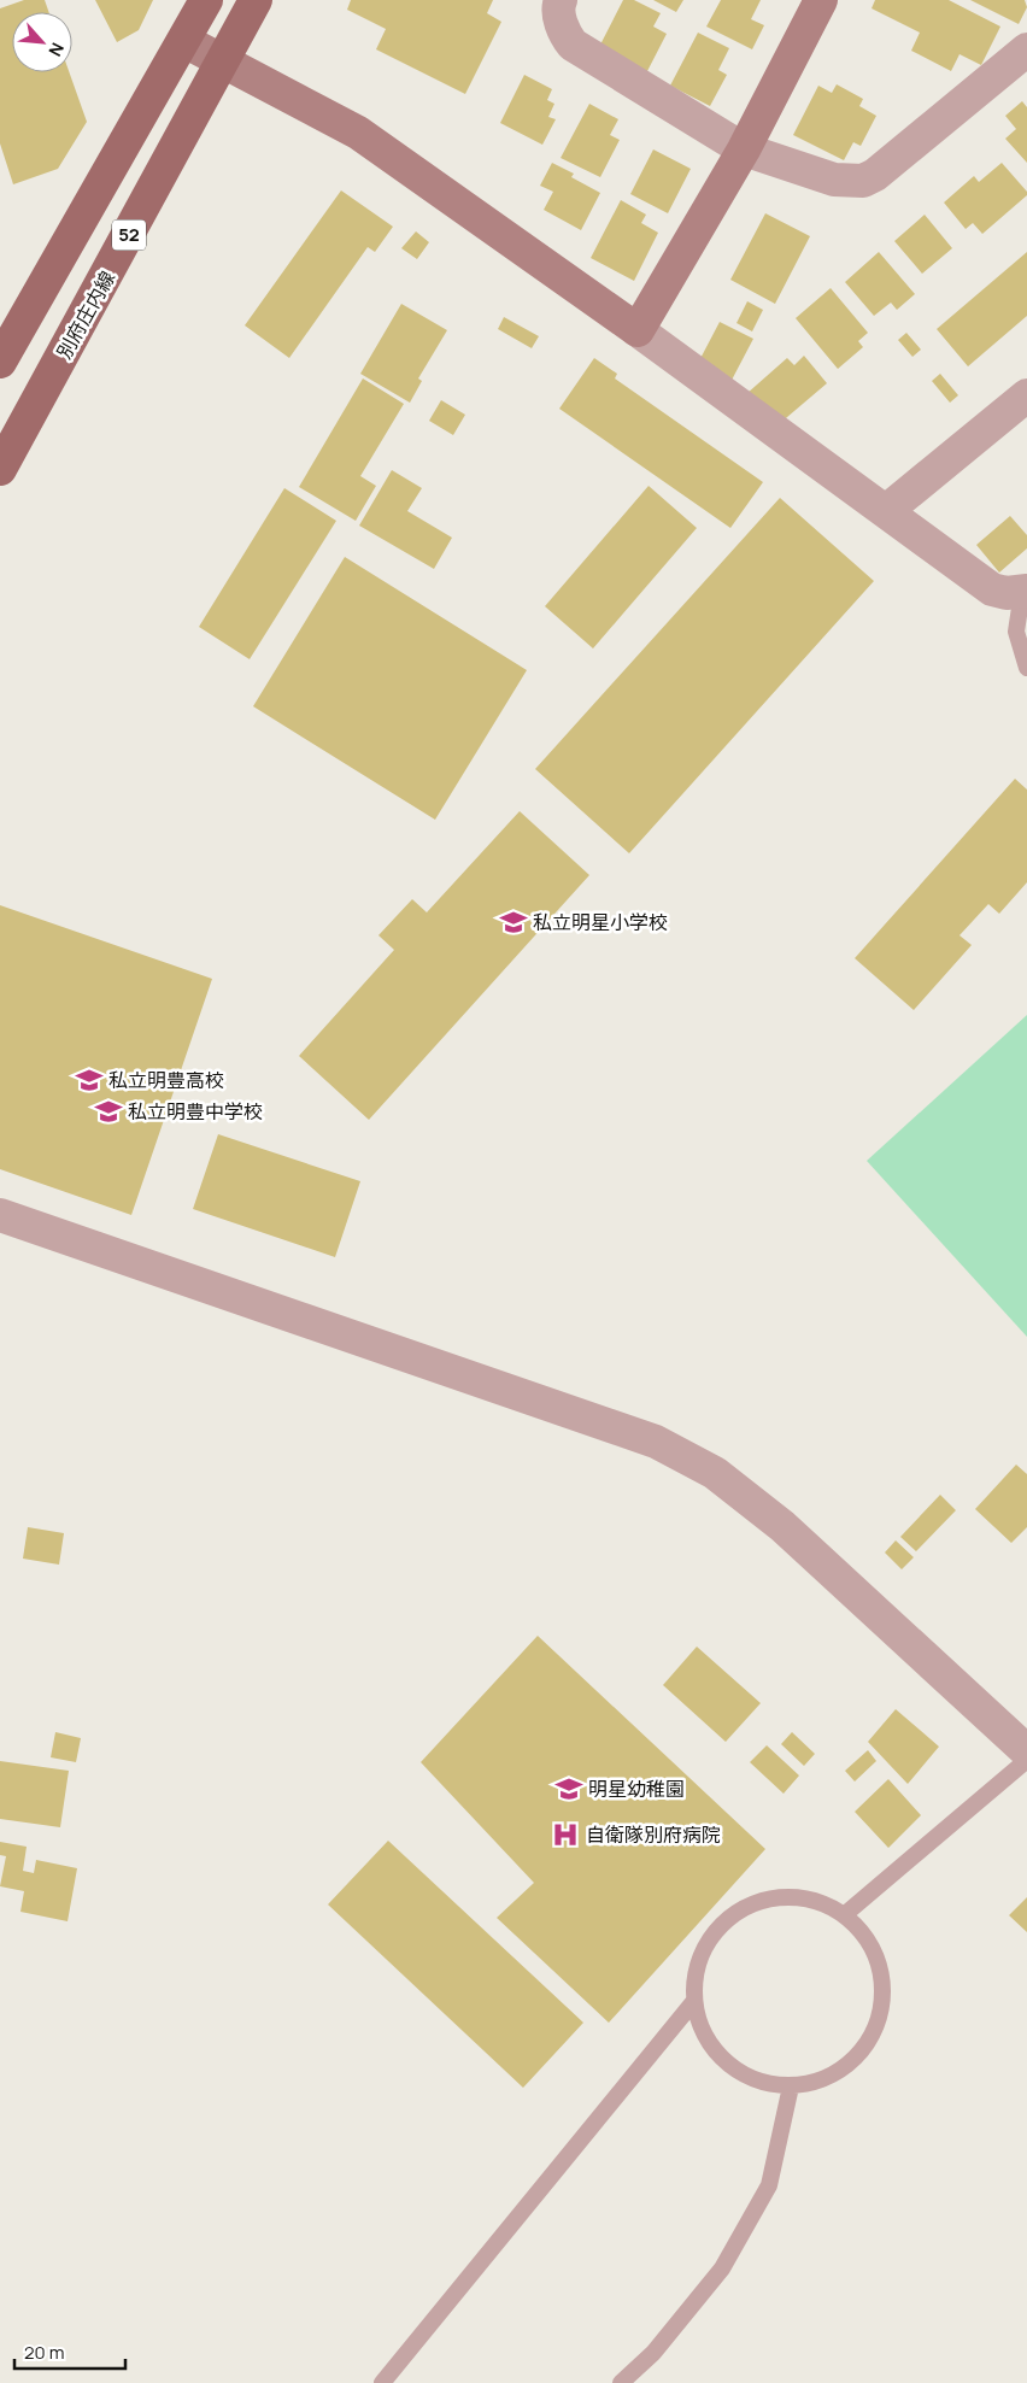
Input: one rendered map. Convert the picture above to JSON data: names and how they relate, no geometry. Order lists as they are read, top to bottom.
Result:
{
  "streets": {
    "main road": ["52", "別府庄内線"]
  },
  "places": {
    "school or university": [
      "私立明星小学校",
      "私立明豊高校",
      "私立明豊中学校",
      "明星幼稚園"
    ],
    "hospital": ["自衛隊別府病院"]
  },
  "scale_bar": "20 m",
  "north": "bottom right"
}
